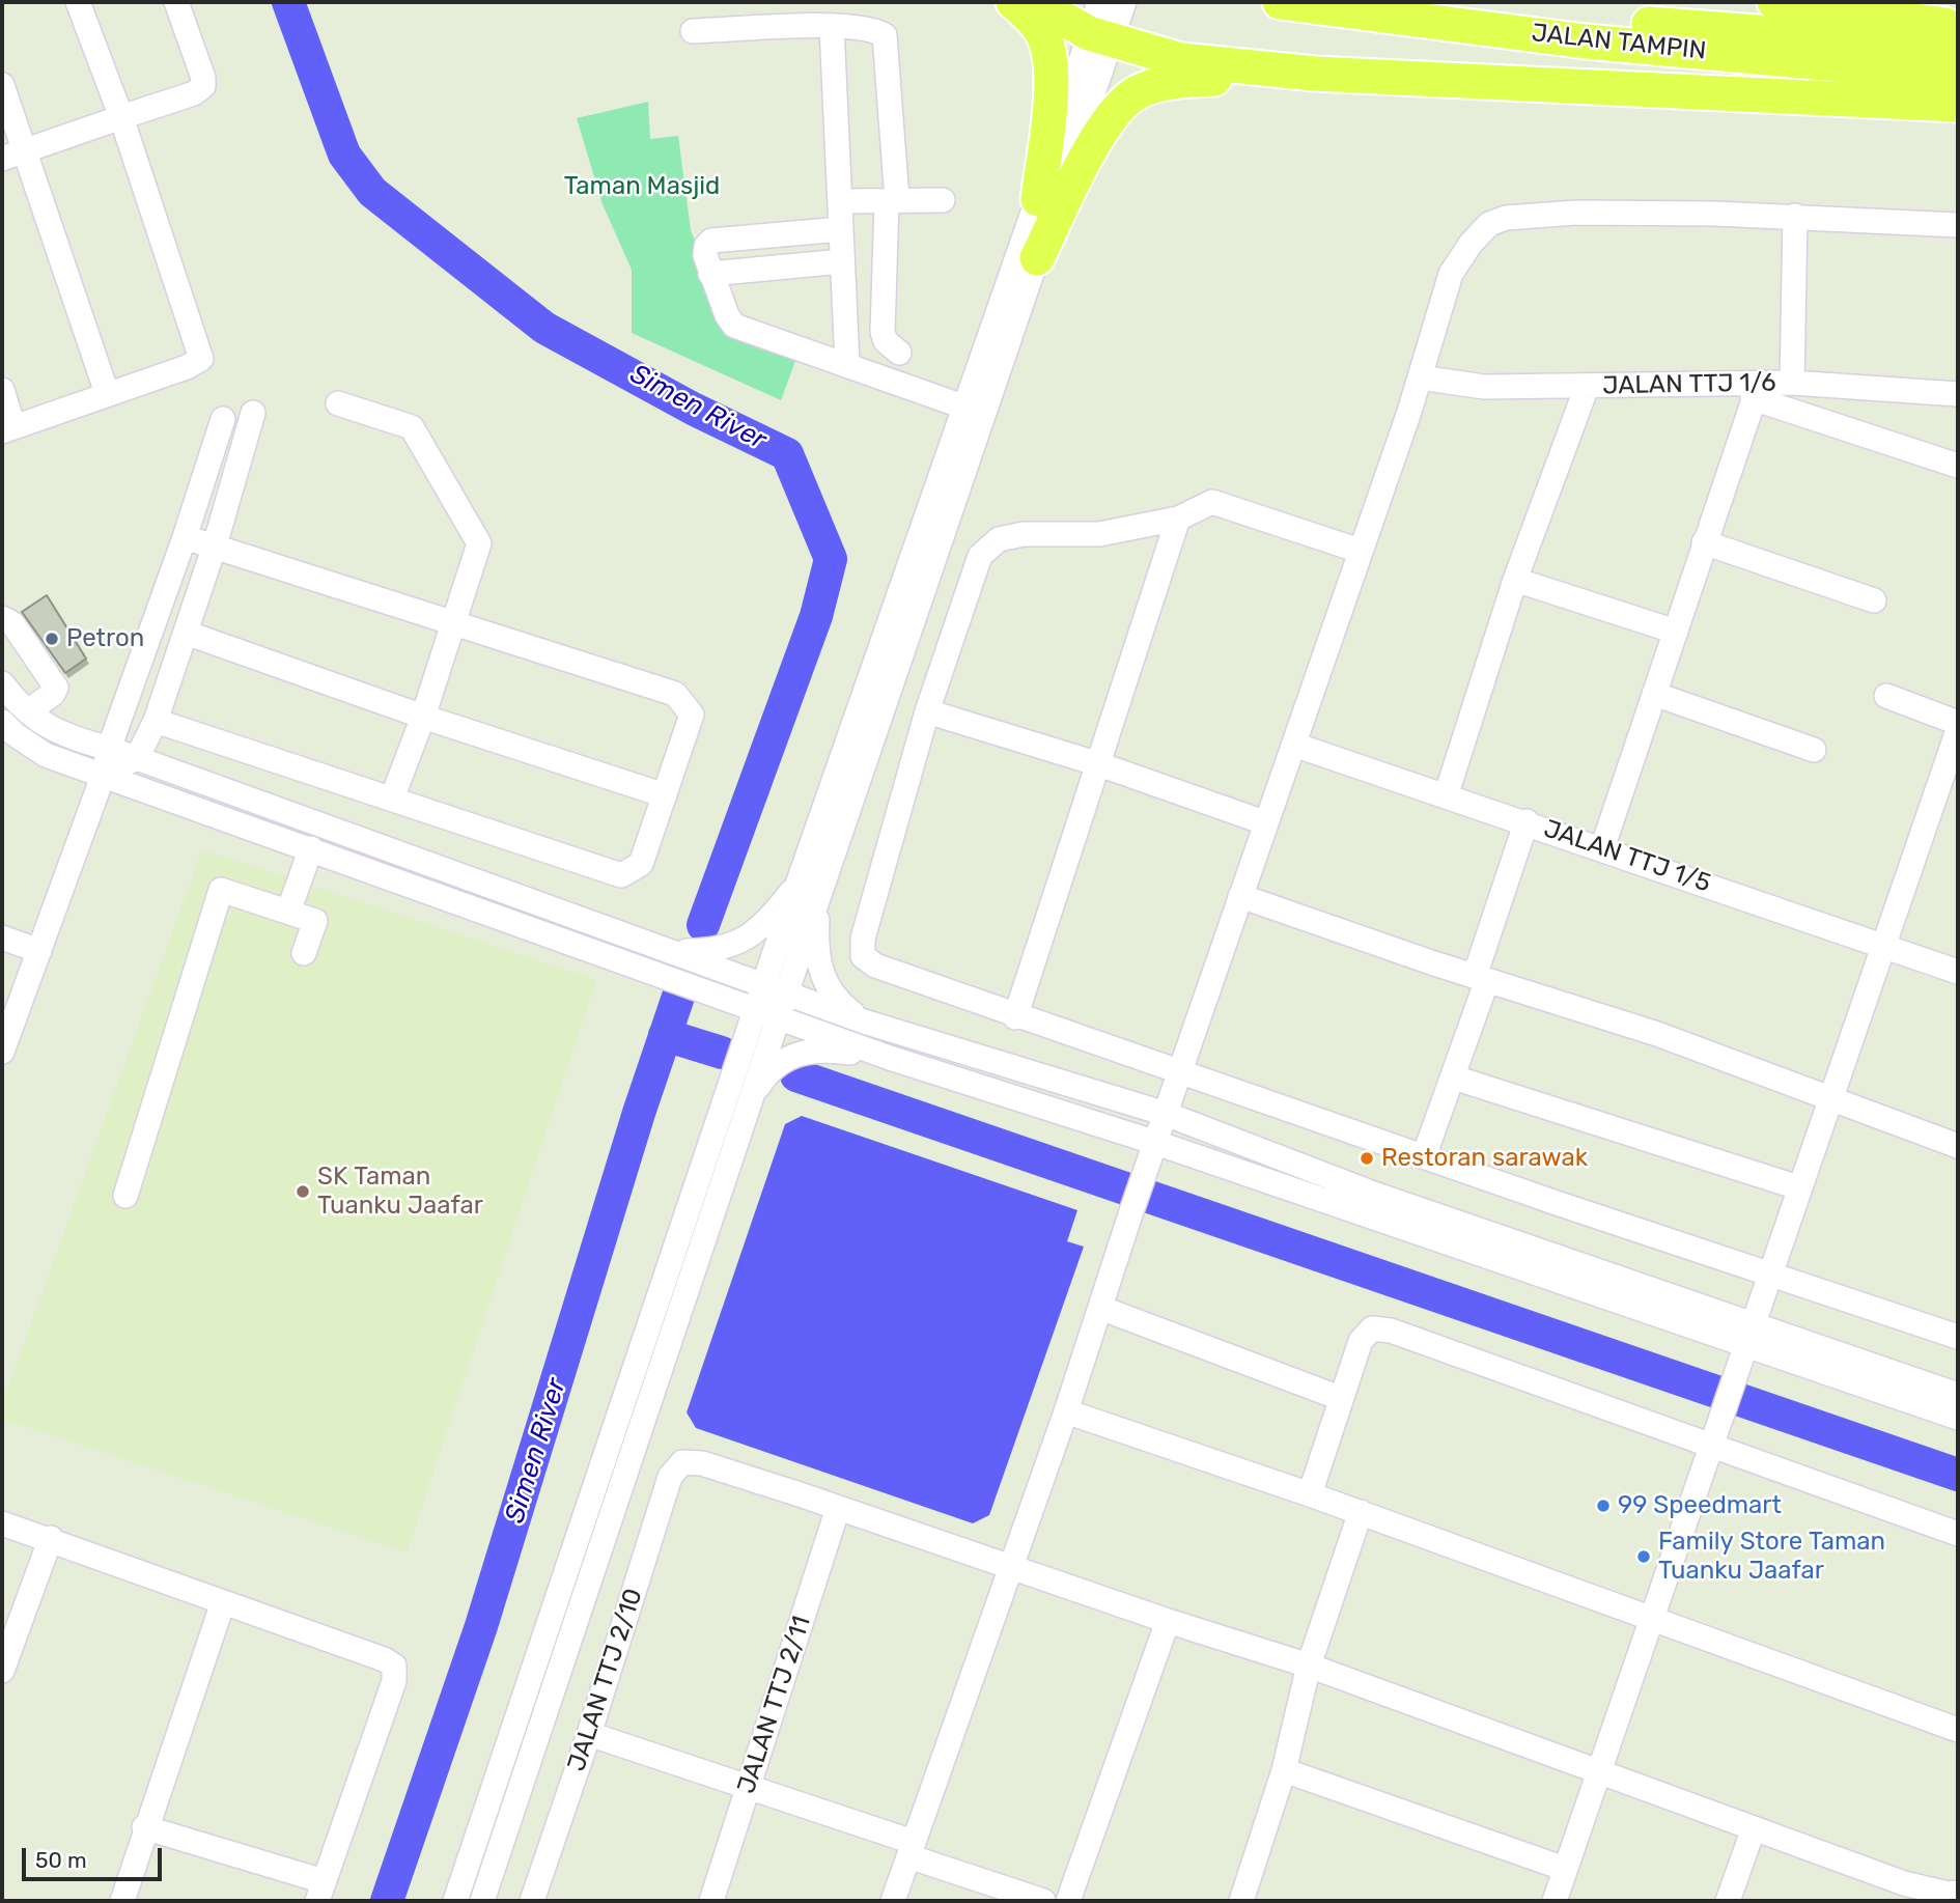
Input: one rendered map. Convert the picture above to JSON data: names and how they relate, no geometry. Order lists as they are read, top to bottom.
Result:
{
  "streets": {
    "highway": ["JALAN TAMPIN"],
    "street": [
      "JALAN TTJ 1/6",
      "JALAN TTJ 1/5",
      "JALAN TTJ 2/10",
      "JALAN TTJ 2/11"
    ]
  },
  "crossings": [
    ["JALAN TTJ 2/10", "JALAN TTJ 2/11"]
  ],
  "water": ["Simen River"],
  "parks": ["Taman Masjid"],
  "places": [
    "Petron",
    "Restoran sarawak",
    "SK Taman Tuanku Jaafar",
    "99 Speedmart",
    "Family Store Taman Tuanku Jaafar"
  ],
  "scale_bar": "50 m"
}
